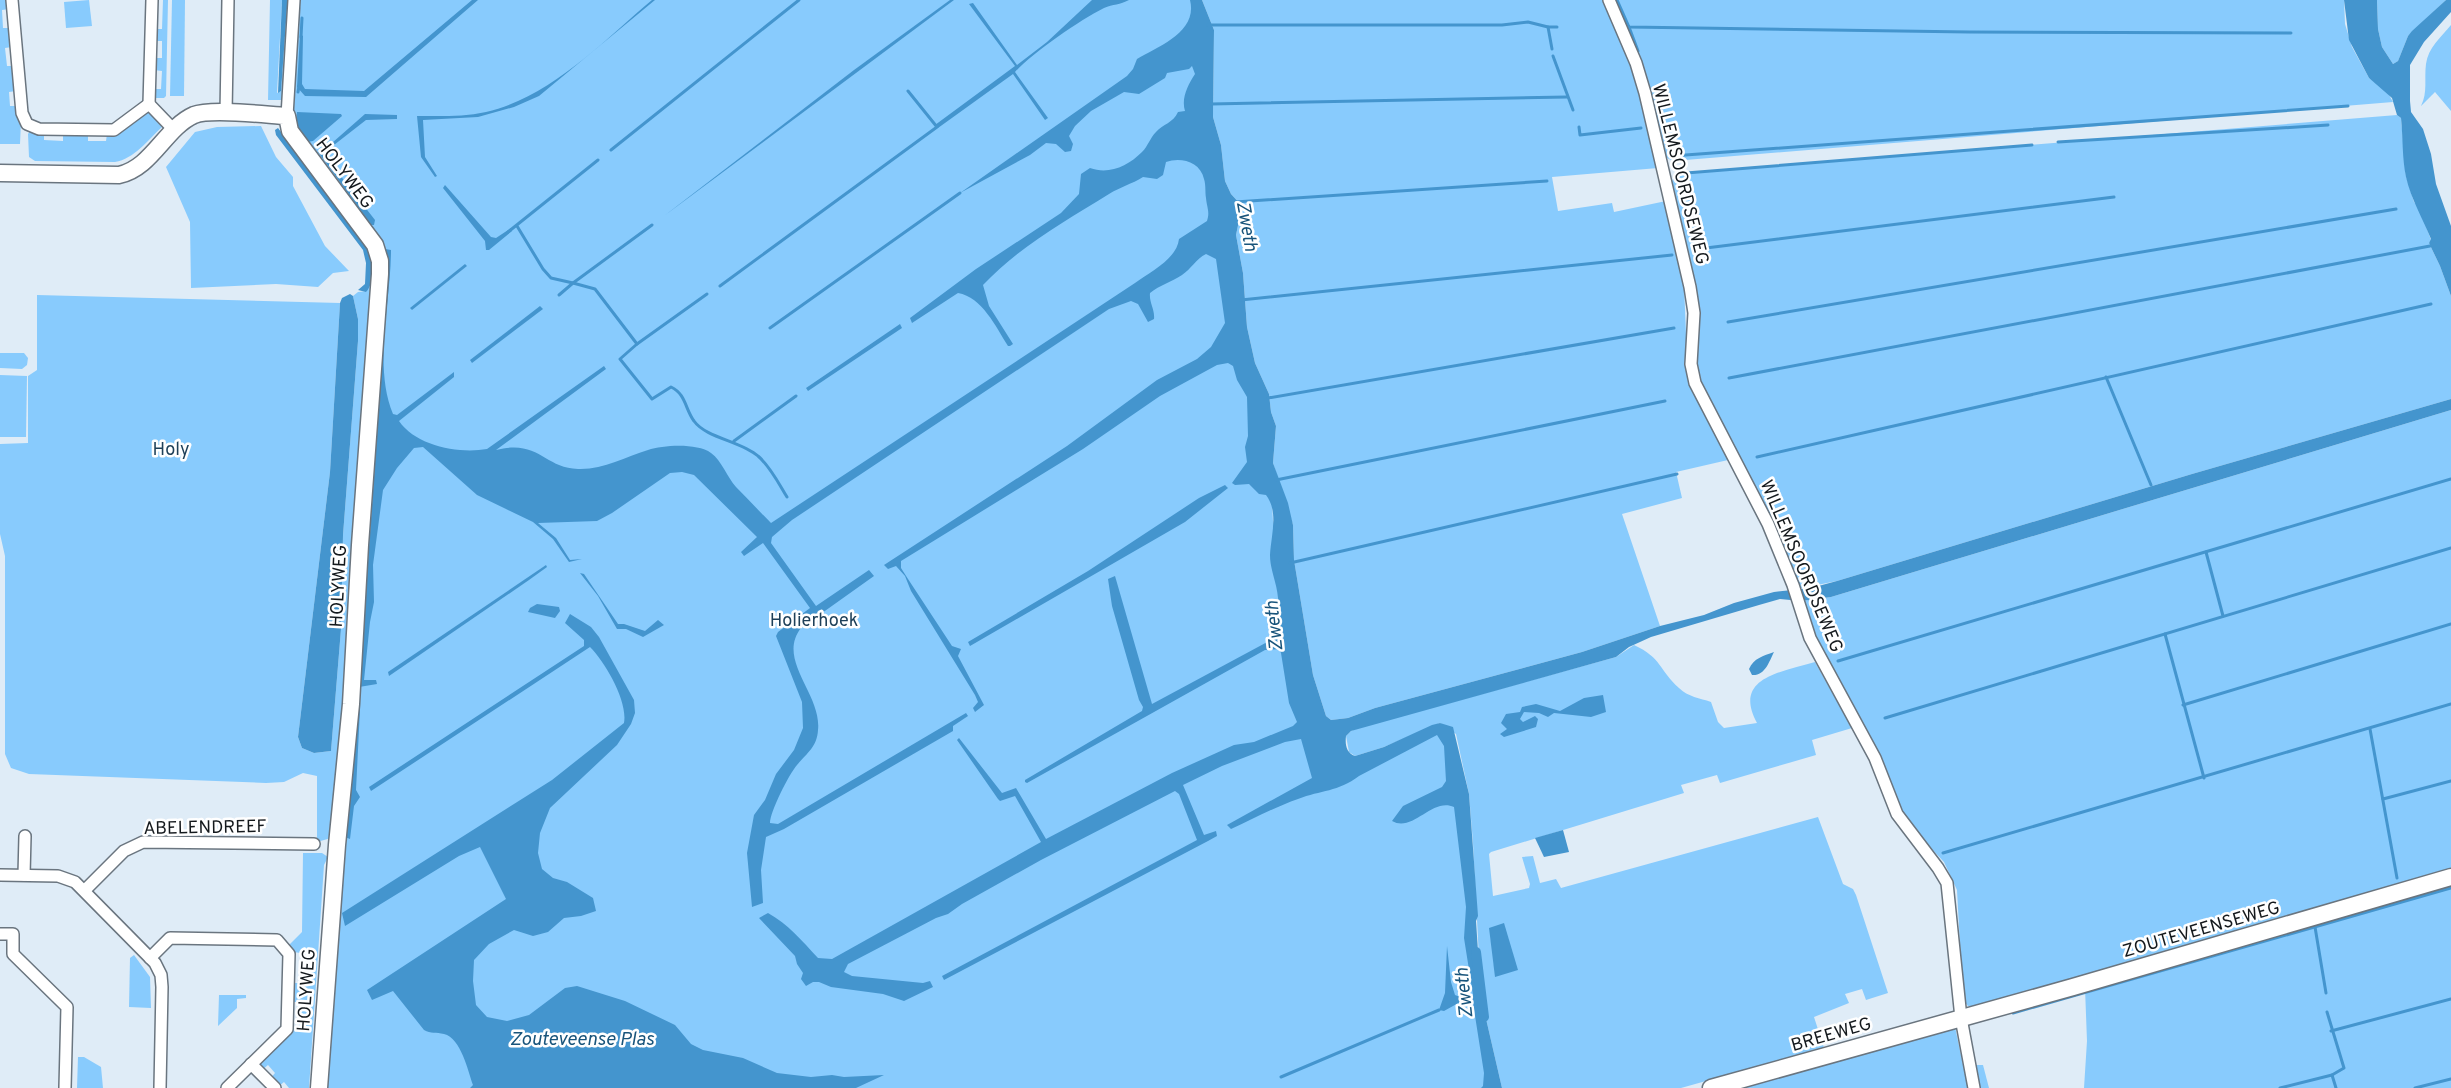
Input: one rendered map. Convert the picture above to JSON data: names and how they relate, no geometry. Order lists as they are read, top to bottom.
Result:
{
  "streets": {
    "street": [
      "HOLYWEG",
      "WILLEMSOORDSEWEG",
      "ABELENDREEF",
      "ZOUTEVEENSEWEG",
      "BREEWEG"
    ]
  },
  "crossings": [
    ["WILLEMSOORDSEWEG", "ZOUTEVEENSEWEG"],
    ["WILLEMSOORDSEWEG", "BREEWEG"],
    ["ZOUTEVEENSEWEG", "BREEWEG"]
  ],
  "water": ["Zweth", "Zouteveense Plas"],
  "parks": ["Holy", "Holierhoek"]
}
